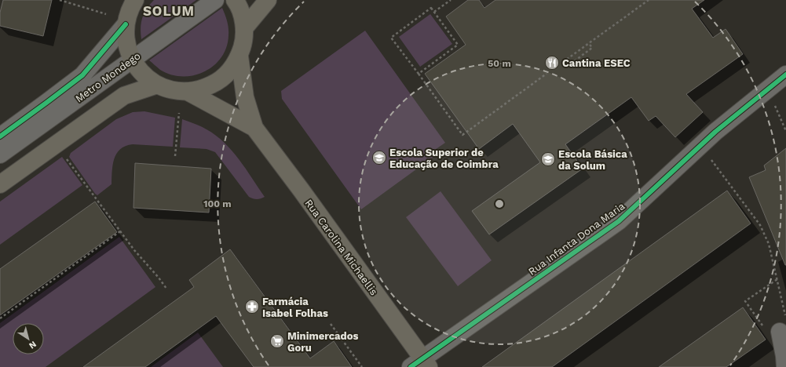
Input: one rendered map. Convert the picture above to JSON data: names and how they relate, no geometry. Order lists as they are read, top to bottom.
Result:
{
  "streets": {
    "main road": ["Rua Carolina Michaellis"],
    "street": ["Metro Mondego", "Rua Infanta Dona Maria"]
  },
  "crossings": [
    ["Rua Infanta Dona Maria", "Rua Carolina Michaellis"]
  ],
  "districts": ["SOLUM"],
  "places": {
    "restaurant": ["Cantina ESEC"],
    "school or university": ["Escola Superior de Educação de Coimbra", "Escola Básica da Solum"],
    "pharmacy": ["Farmácia Isabel Folhas"],
    "supermarket": ["Minimercados Goru"]
  },
  "north": "bottom right",
  "rings": ["50 m", "100 m"]
}
